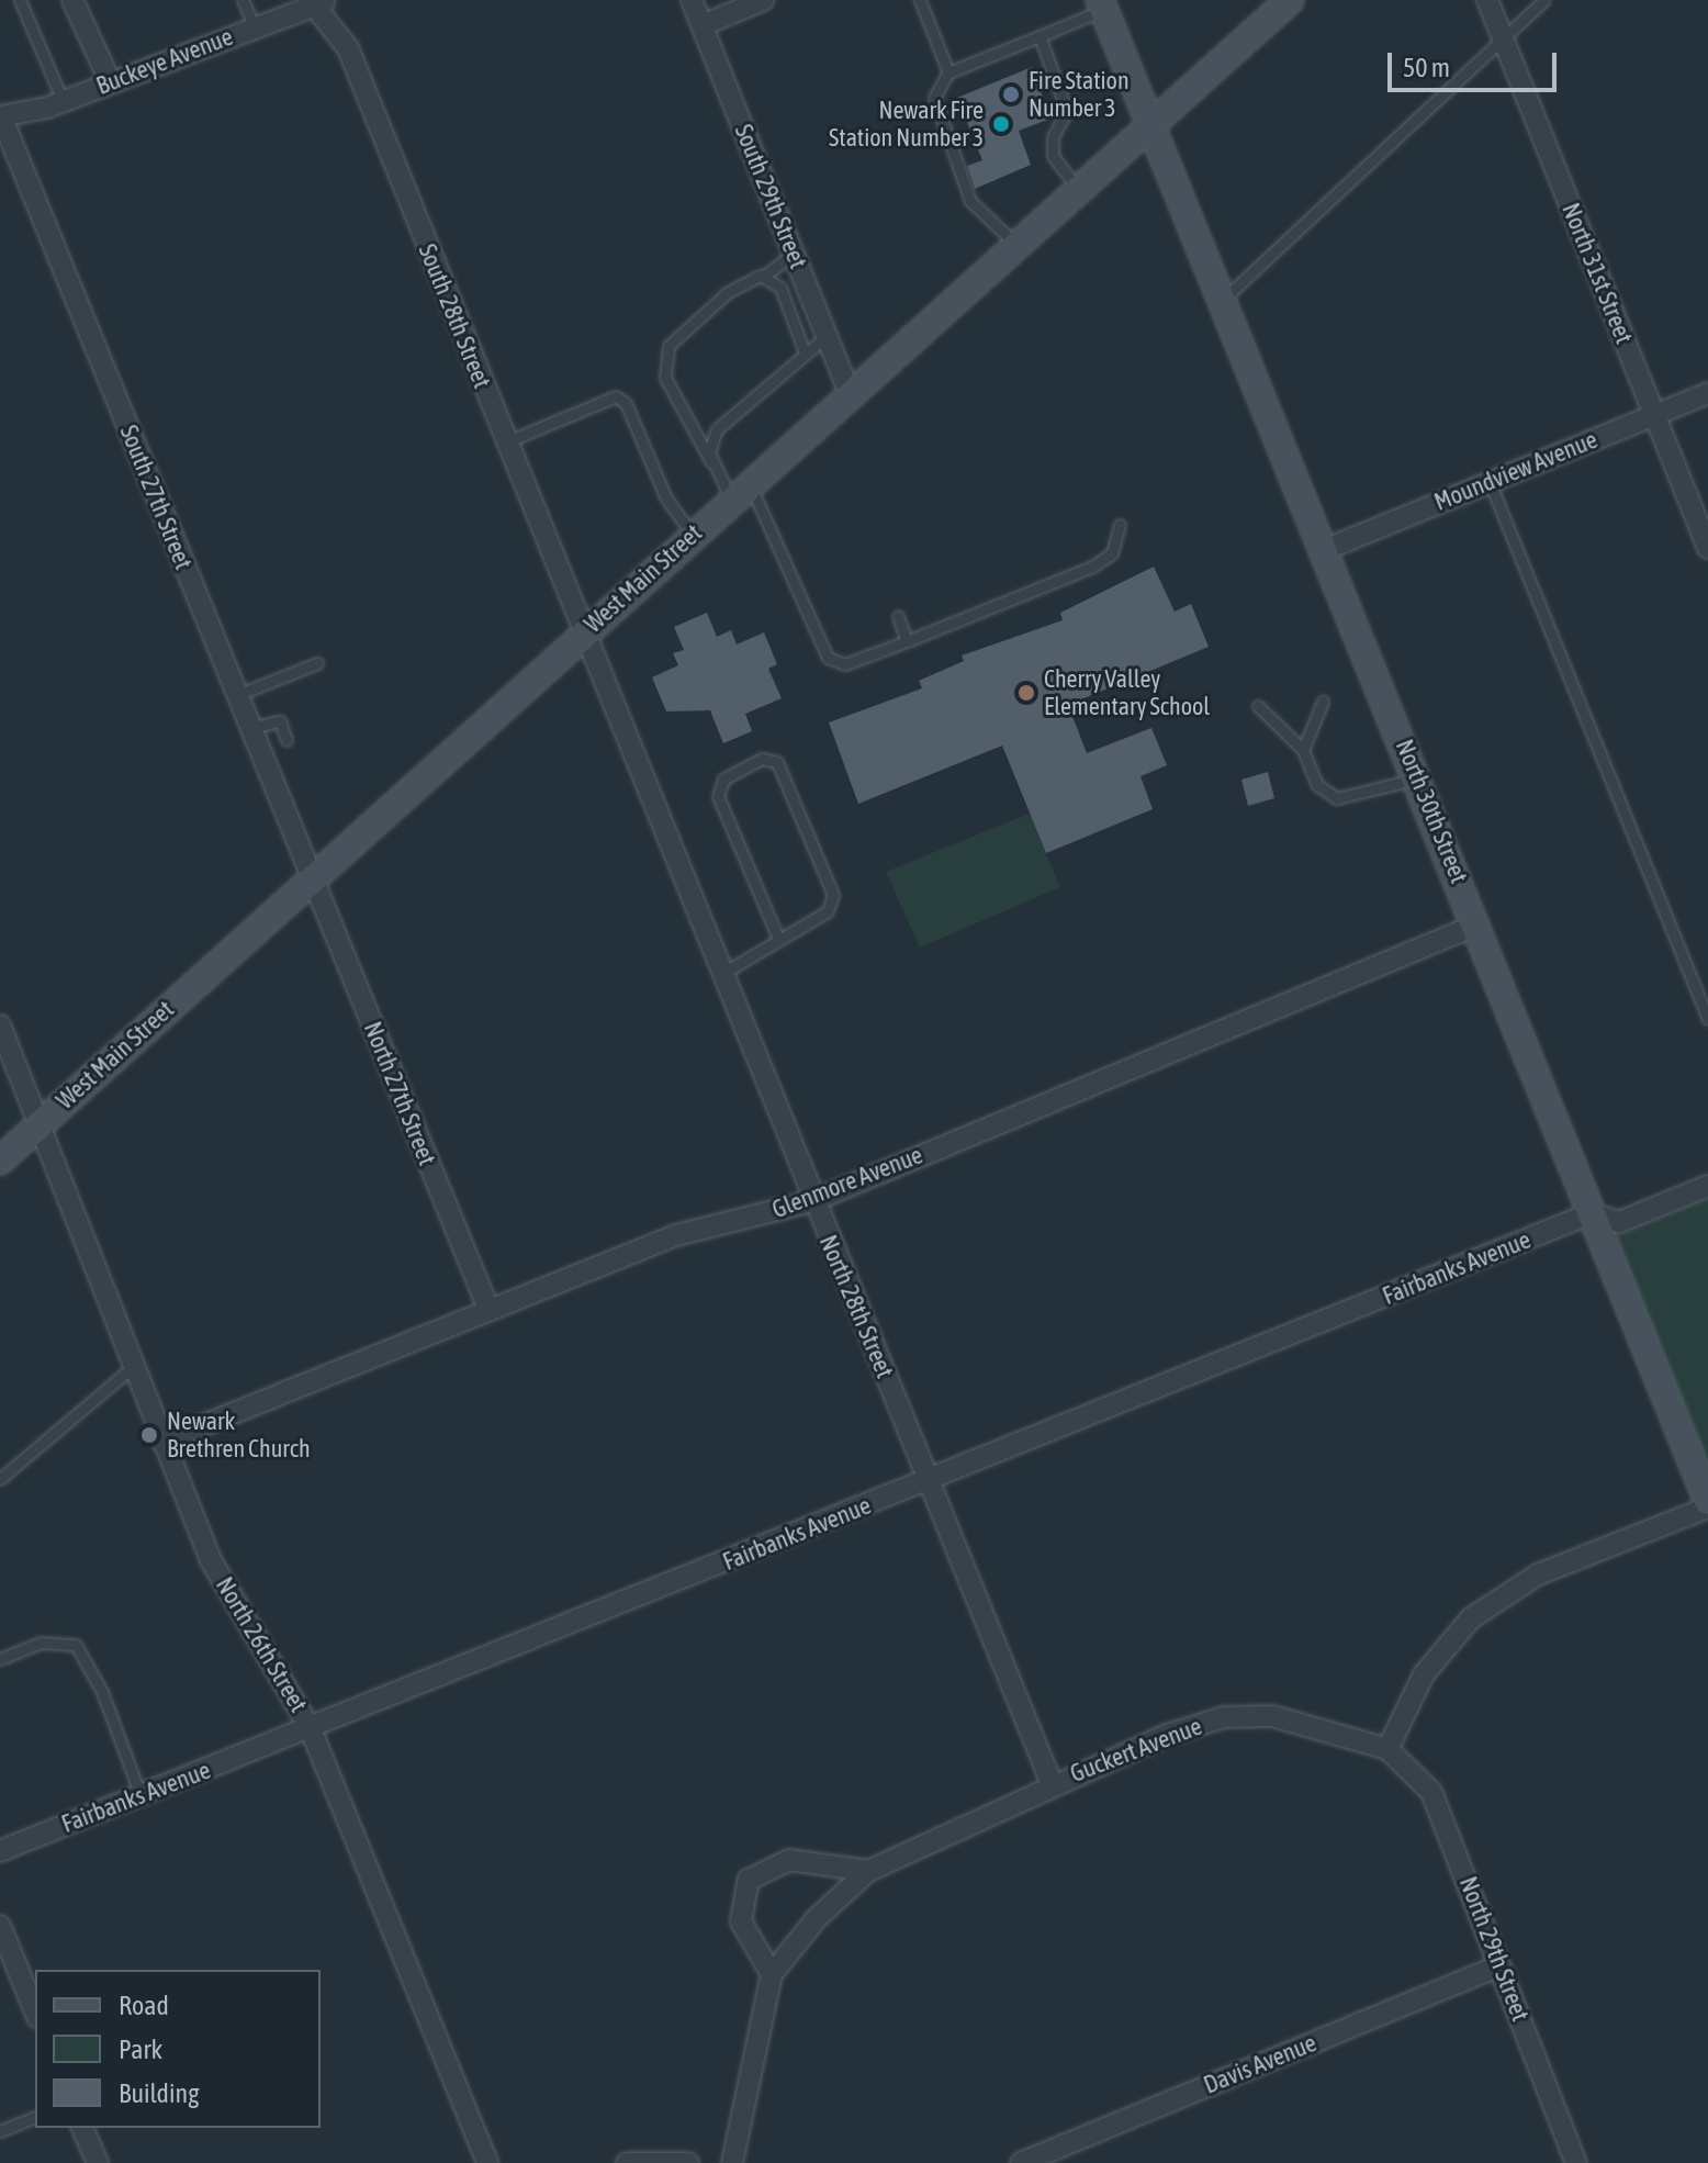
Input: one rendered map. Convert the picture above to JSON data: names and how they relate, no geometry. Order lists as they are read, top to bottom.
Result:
{
  "streets": {
    "main road": ["West Main Street", "North 30th Street"],
    "street": [
      "Buckeye Avenue",
      "South 29th Street",
      "North 31st Street",
      "South 28th Street",
      "Moundview Avenue",
      "South 27th Street",
      "North 27th Street",
      "Glenmore Avenue",
      "Fairbanks Avenue",
      "North 28th Street",
      "North 26th Street",
      "Guckert Avenue",
      "North 29th Street",
      "Davis Avenue"
    ]
  },
  "crossings": [
    ["Buckeye Avenue", "South 28th Street"],
    ["Buckeye Avenue", "South 27th Street"],
    ["South 29th Street", "West Main Street"],
    ["North 31st Street", "Moundview Avenue"],
    ["South 28th Street", "West Main Street"],
    ["South 28th Street", "North 28th Street"],
    ["Moundview Avenue", "North 30th Street"],
    ["South 27th Street", "West Main Street"],
    ["South 27th Street", "North 27th Street"],
    ["West Main Street", "North 30th Street"],
    ["West Main Street", "North 27th Street"],
    ["West Main Street", "North 28th Street"],
    ["West Main Street", "North 26th Street"],
    ["North 30th Street", "Glenmore Avenue"],
    ["North 30th Street", "Fairbanks Avenue"],
    ["North 27th Street", "Glenmore Avenue"],
    ["Glenmore Avenue", "North 28th Street"],
    ["Glenmore Avenue", "North 26th Street"],
    ["Fairbanks Avenue", "North 28th Street"],
    ["Fairbanks Avenue", "North 26th Street"],
    ["North 28th Street", "Guckert Avenue"],
    ["Guckert Avenue", "North 29th Street"],
    ["North 29th Street", "Davis Avenue"]
  ],
  "places": [
    "Fire Station Number 3",
    "Newark Fire Station Number 3",
    "Cherry Valley Elementary School",
    "Newark Brethren Church"
  ],
  "legend": ["Road", "Park", "Building"],
  "scale_bar": "50 m"
}
